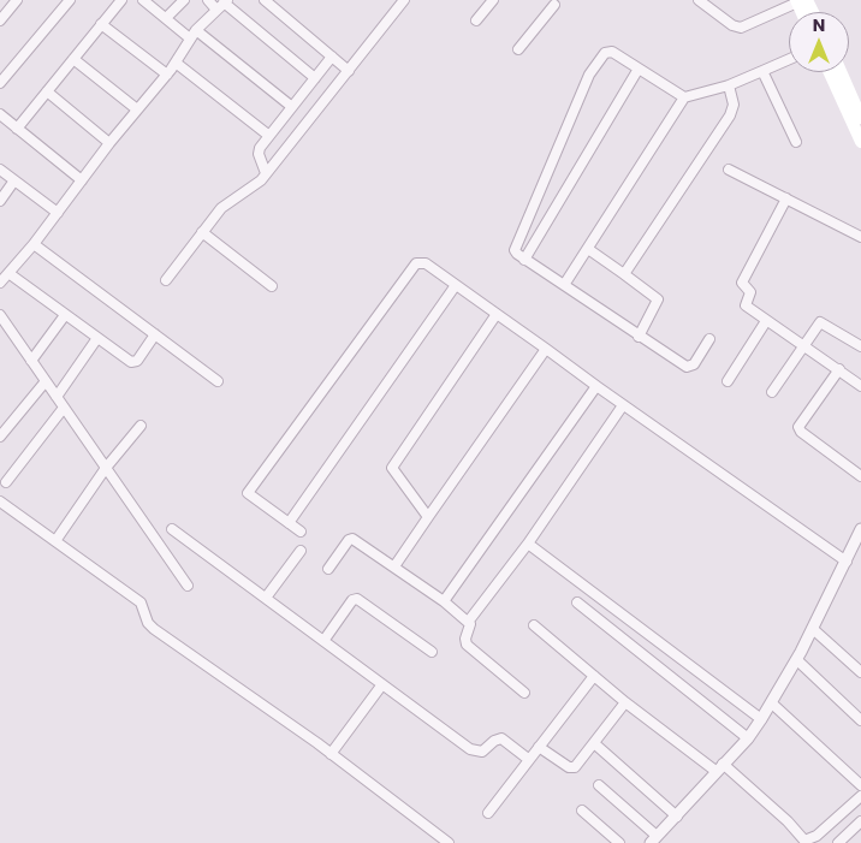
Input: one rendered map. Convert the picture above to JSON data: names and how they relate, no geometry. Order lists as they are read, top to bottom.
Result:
{
  "north": "top"
}
